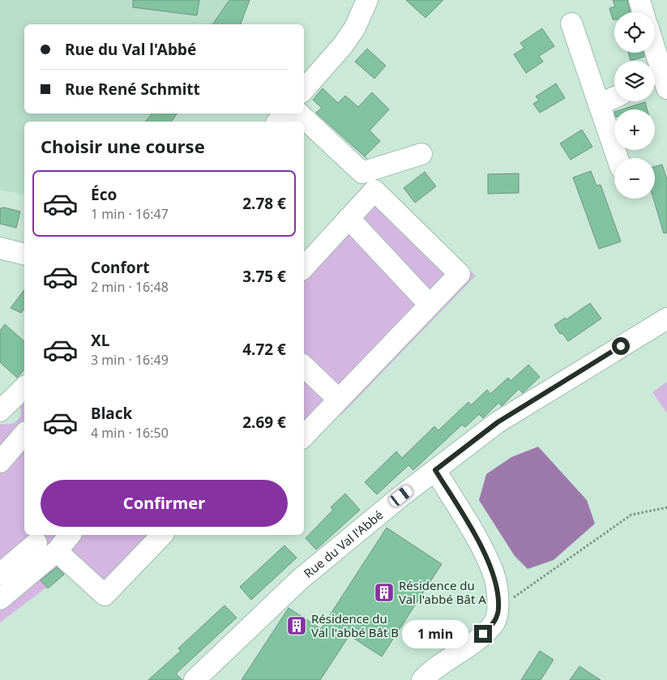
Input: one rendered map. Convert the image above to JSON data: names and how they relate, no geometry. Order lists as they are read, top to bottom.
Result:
{
  "streets": {
    "street": ["Rue du Val l'Abbé"]
  },
  "places": {
    "building": ["Résidence du Val l'abbé Bât A", "Résidence du Val l'abbé Bât B"]
  },
  "page": {
    "map_buttons": ["+", "−"],
    "banner": ["Rue du Val l'Abbé", "Rue René Schmitt"],
    "heading": "Choisir une course",
    "list": [
      {
        "name": "Éco",
        "note": "1 min · 16:47",
        "value": "2.78 €"
      },
      {
        "name": "Confort",
        "note": "2 min · 16:48",
        "value": "3.75 €"
      },
      {
        "name": "XL",
        "note": "3 min · 16:49",
        "value": "4.72 €"
      },
      {
        "name": "Black",
        "note": "4 min · 16:50",
        "value": "2.69 €"
      }
    ],
    "buttons": "Confirmer",
    "bubble": "1 min"
  }
}
